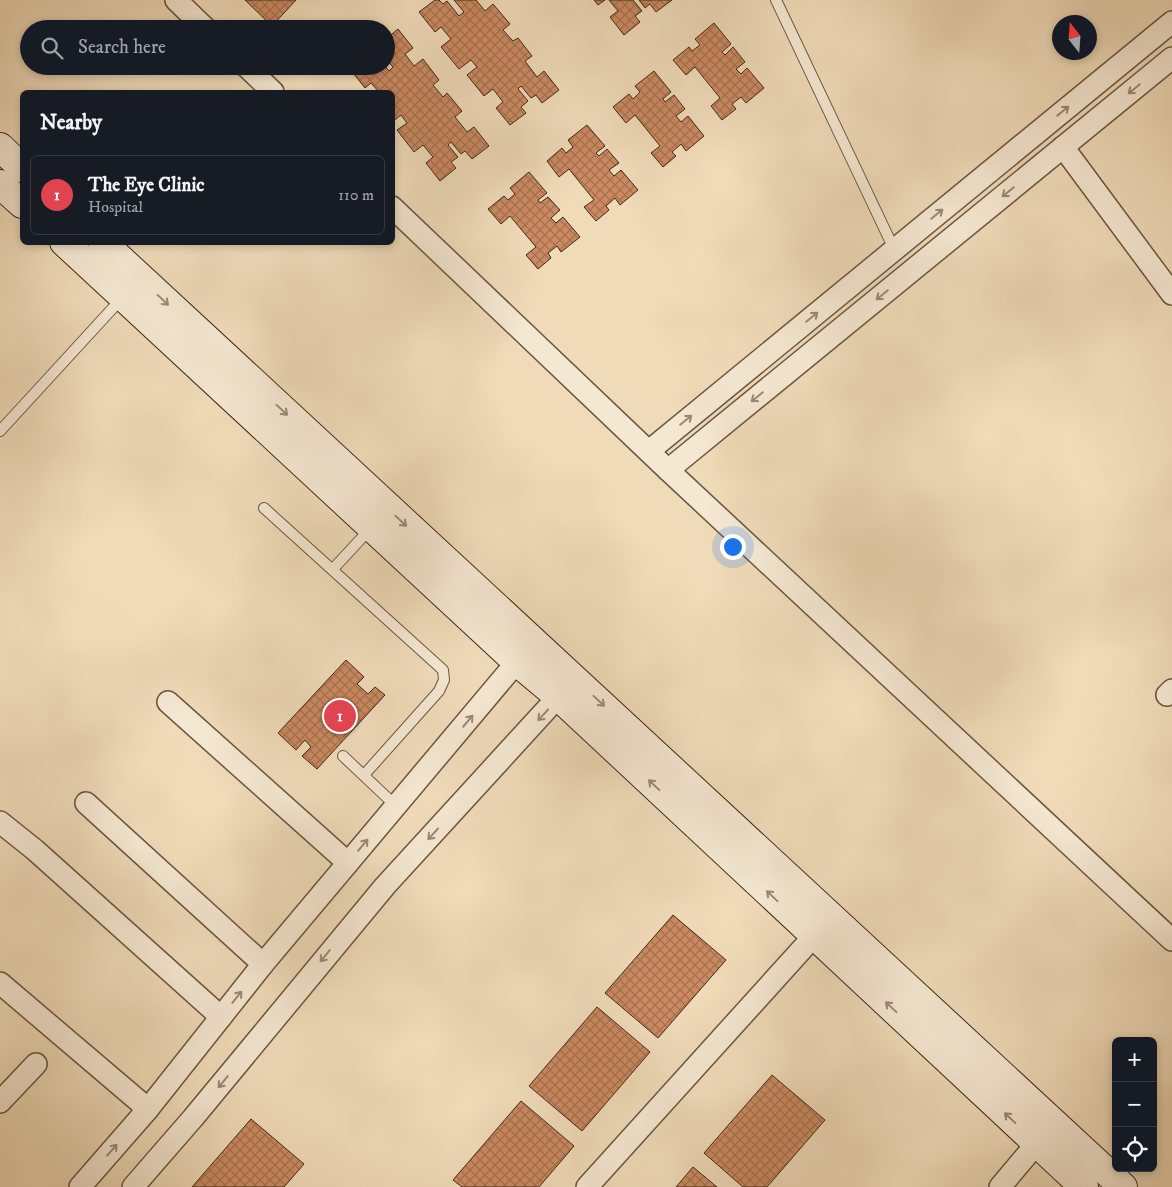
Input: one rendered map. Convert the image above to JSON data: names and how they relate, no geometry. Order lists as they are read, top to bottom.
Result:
{
  "north": "top",
  "page": {
    "search": "Search here",
    "heading": "Nearby",
    "list": [
      {
        "mark": "1",
        "name": "The Eye Clinic",
        "note": "Hospital",
        "value": "110 m"
      }
    ],
    "pins": "1",
    "map_buttons": ["+", "−"]
  }
}
